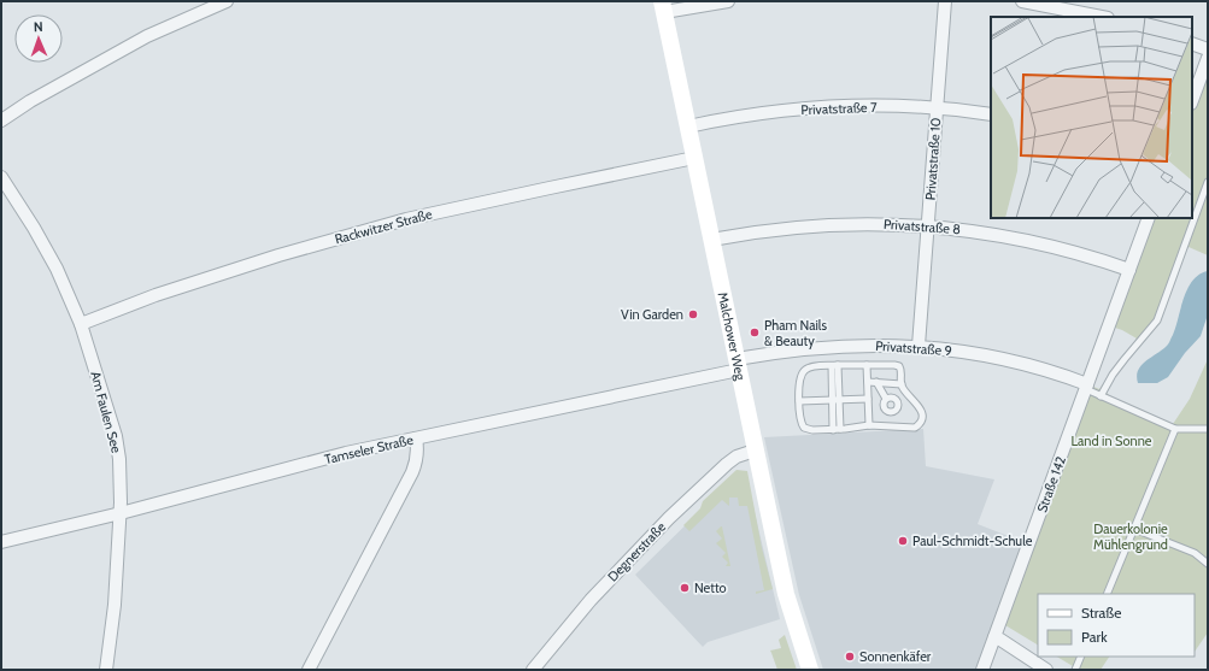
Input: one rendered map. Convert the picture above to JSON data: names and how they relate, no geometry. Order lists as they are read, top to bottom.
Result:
{
  "streets": {
    "street": [
      "Privatstraße 7",
      "Privatstraße 10",
      "Rackwitzer Straße",
      "Privatstraße 8",
      "Malchower Weg",
      "Privatstraße 9",
      "Am Faulen See",
      "Tamseler Straße",
      "Straße 142",
      "Degnerstraße"
    ]
  },
  "crossings": [
    ["Privatstraße 7", "Privatstraße 10"],
    ["Privatstraße 7", "Malchower Weg"],
    ["Privatstraße 10", "Privatstraße 8"],
    ["Privatstraße 10", "Privatstraße 9"],
    ["Rackwitzer Straße", "Malchower Weg"],
    ["Rackwitzer Straße", "Am Faulen See"],
    ["Privatstraße 8", "Malchower Weg"],
    ["Privatstraße 8", "Straße 142"],
    ["Malchower Weg", "Privatstraße 9"],
    ["Malchower Weg", "Tamseler Straße"],
    ["Malchower Weg", "Degnerstraße"],
    ["Privatstraße 9", "Tamseler Straße"],
    ["Privatstraße 9", "Straße 142"],
    ["Am Faulen See", "Tamseler Straße"]
  ],
  "parks": ["Land in Sonne", "Dauerkolonie Mühlengrund"],
  "places": [
    "Vin Garden",
    "Pham Nails & Beauty",
    "Paul-Schmidt-Schule",
    "Netto",
    "Sonnenkäfer"
  ],
  "legend": ["Straße", "Park"],
  "north": "top"
}
